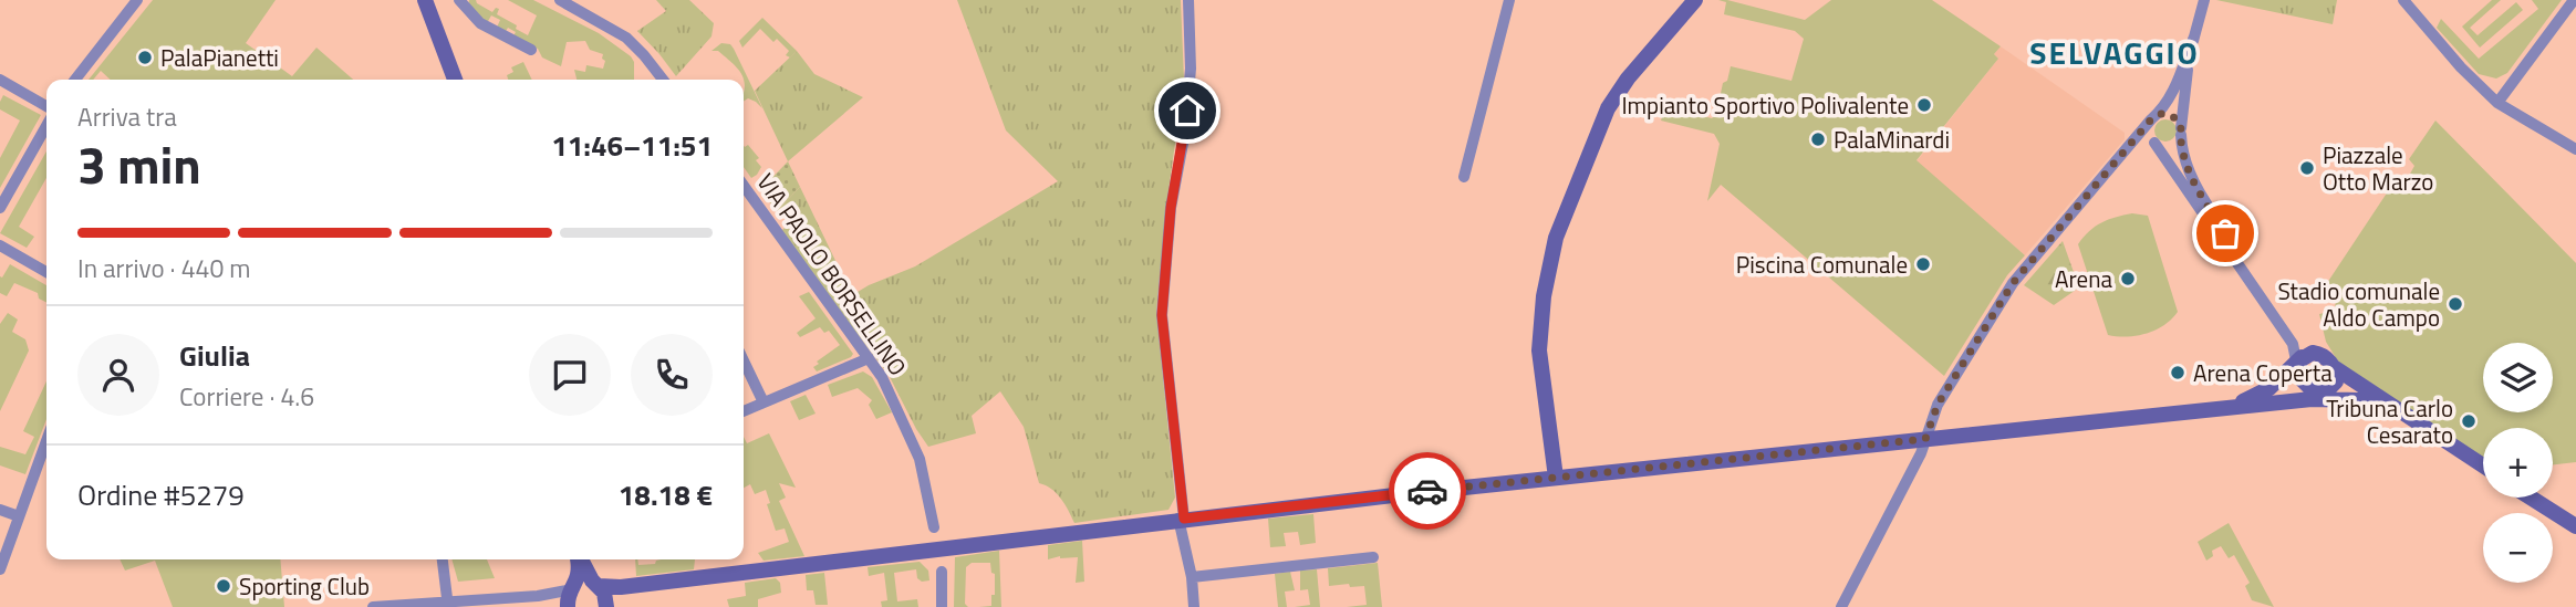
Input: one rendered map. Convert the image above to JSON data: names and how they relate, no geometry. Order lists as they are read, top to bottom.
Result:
{
  "streets": {
    "street": ["VIA PAOLO BORSELLINO"]
  },
  "districts": ["SELVAGGIO"],
  "places": [
    "PalaPianetti",
    "Impianto Sportivo Polivalente",
    "PalaMinardi",
    "Piazzale Otto Marzo",
    "Piscina Comunale",
    "Arena",
    "Stadio comunale Aldo Campo",
    "Arena Coperta",
    "Tribuna Carlo Cesarato",
    "Sporting Club"
  ],
  "page": {
    "heading": ["3 min", "Arriva tra", "11:46–11:51"],
    "panel": [
      "Giulia",
      "Corriere · 4.6",
      "Ordine #5279",
      "18.18 €"
    ],
    "bar": "In arrivo · 440 m",
    "map_buttons": ["+", "−"]
  }
}
